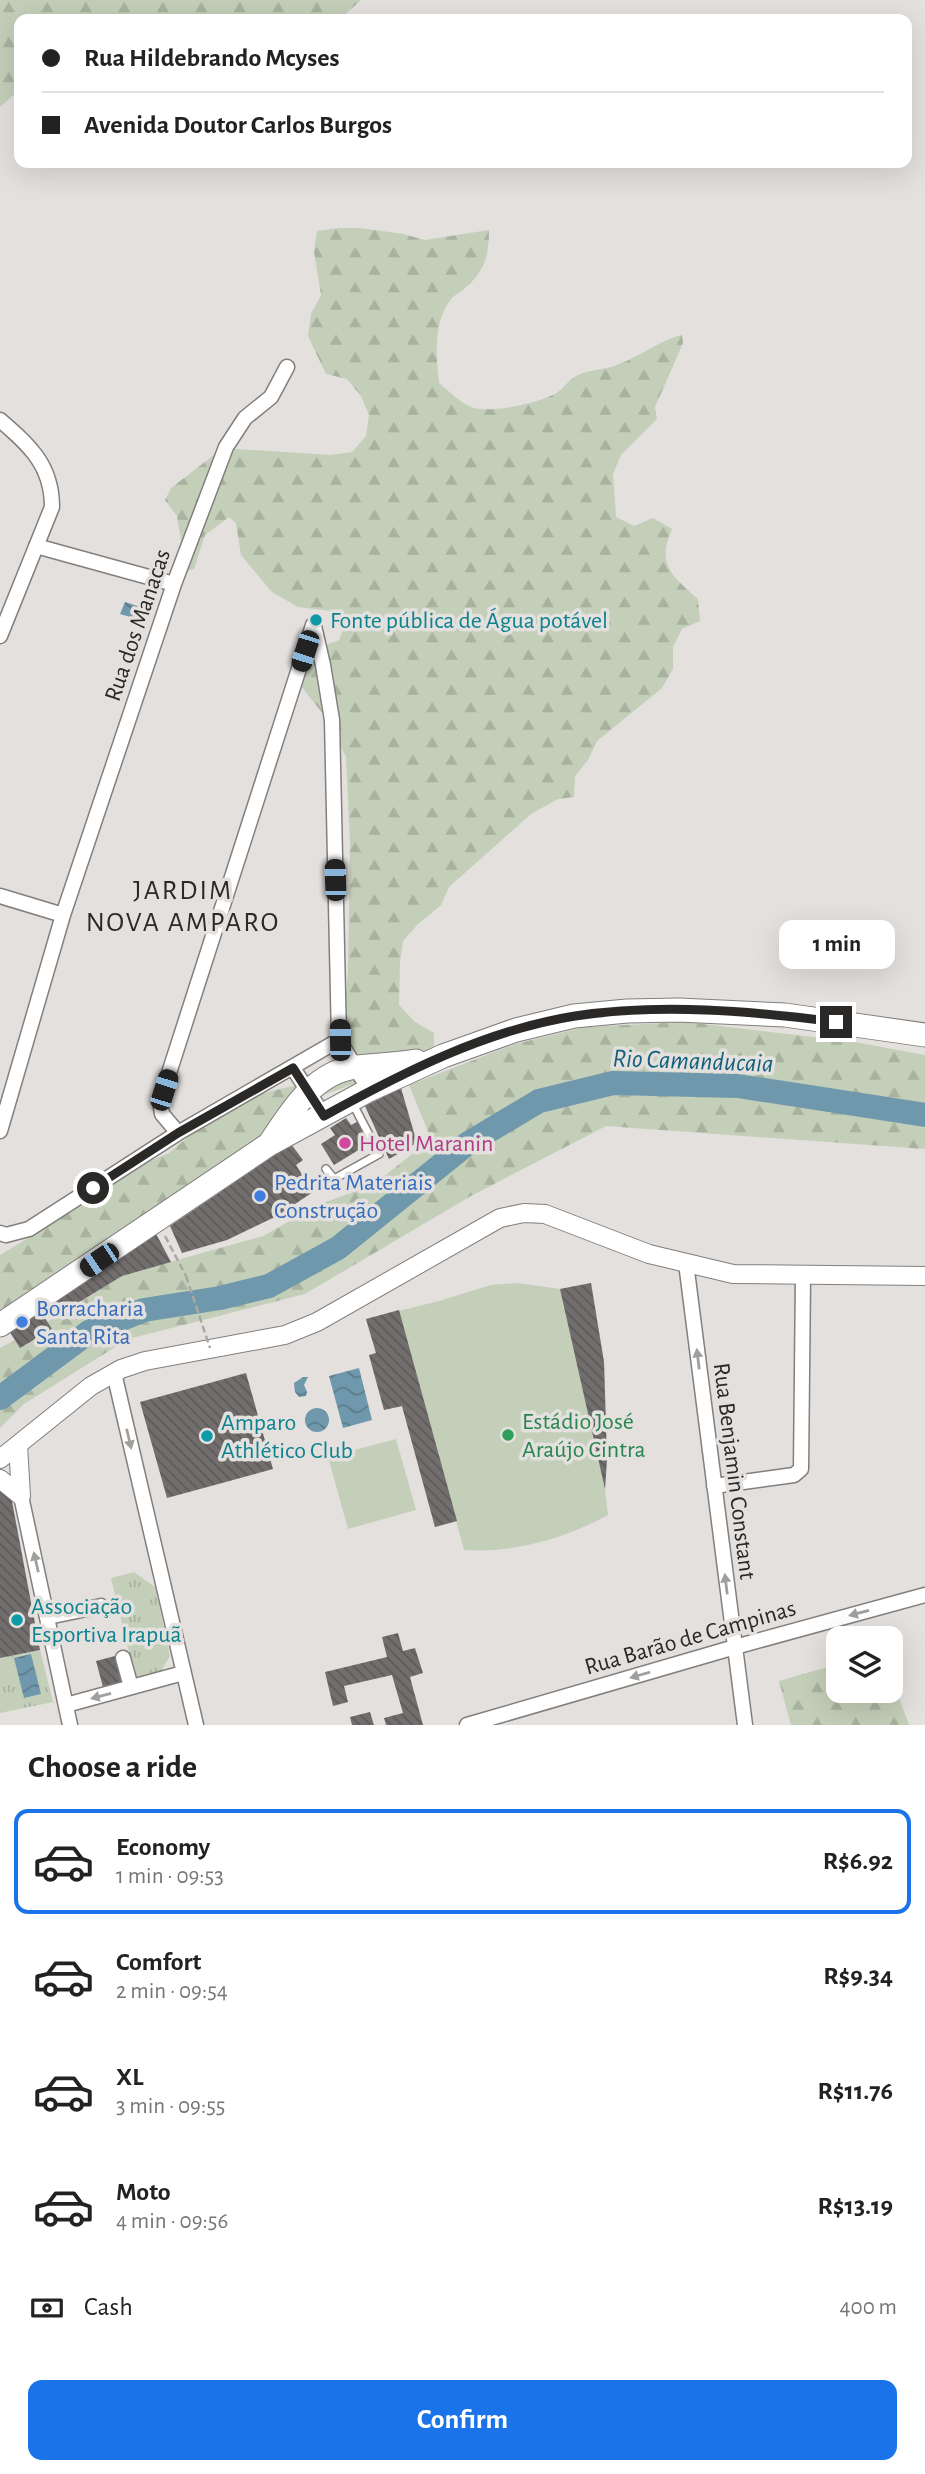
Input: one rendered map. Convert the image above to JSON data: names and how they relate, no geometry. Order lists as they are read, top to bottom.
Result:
{
  "streets": {
    "street": ["Rua dos Manacas", "Rua Benjamin Constant", "Rua Barão de Campinas"]
  },
  "crossings": [
    ["Rua Benjamin Constant", "Rua Barão de Campinas"]
  ],
  "one_way": ["Rua Benjamin Constant", "Rua Barão de Campinas"],
  "districts": ["JARDIM NOVA AMPARO"],
  "water": ["Rio Camanducaia"],
  "places": [
    "Fonte pública de Água potável",
    "Hotel Maranin",
    "Pedrita Materiais Construção",
    "Borracharia Santa Rita",
    "Estádio José Araújo Cintra",
    "Amparo Athlético Club",
    "Associação Esportiva Irapuã"
  ],
  "page": {
    "banner": ["Rua Hildebrando Mcyses", "Avenida Doutor Carlos Burgos"],
    "bubble": "1 min",
    "heading": "Choose a ride",
    "list": [
      {
        "name": "Economy",
        "note": "1 min · 09:53",
        "value": "R$6.92"
      },
      {
        "name": "Comfort",
        "note": "2 min · 09:54",
        "value": "R$9.34"
      },
      {
        "name": "XL",
        "note": "3 min · 09:55",
        "value": "R$11.76"
      },
      {
        "name": "Moto",
        "note": "4 min · 09:56",
        "value": "R$13.19"
      }
    ],
    "pay": ["Cash", "400 m"],
    "buttons": "Confirm"
  }
}
